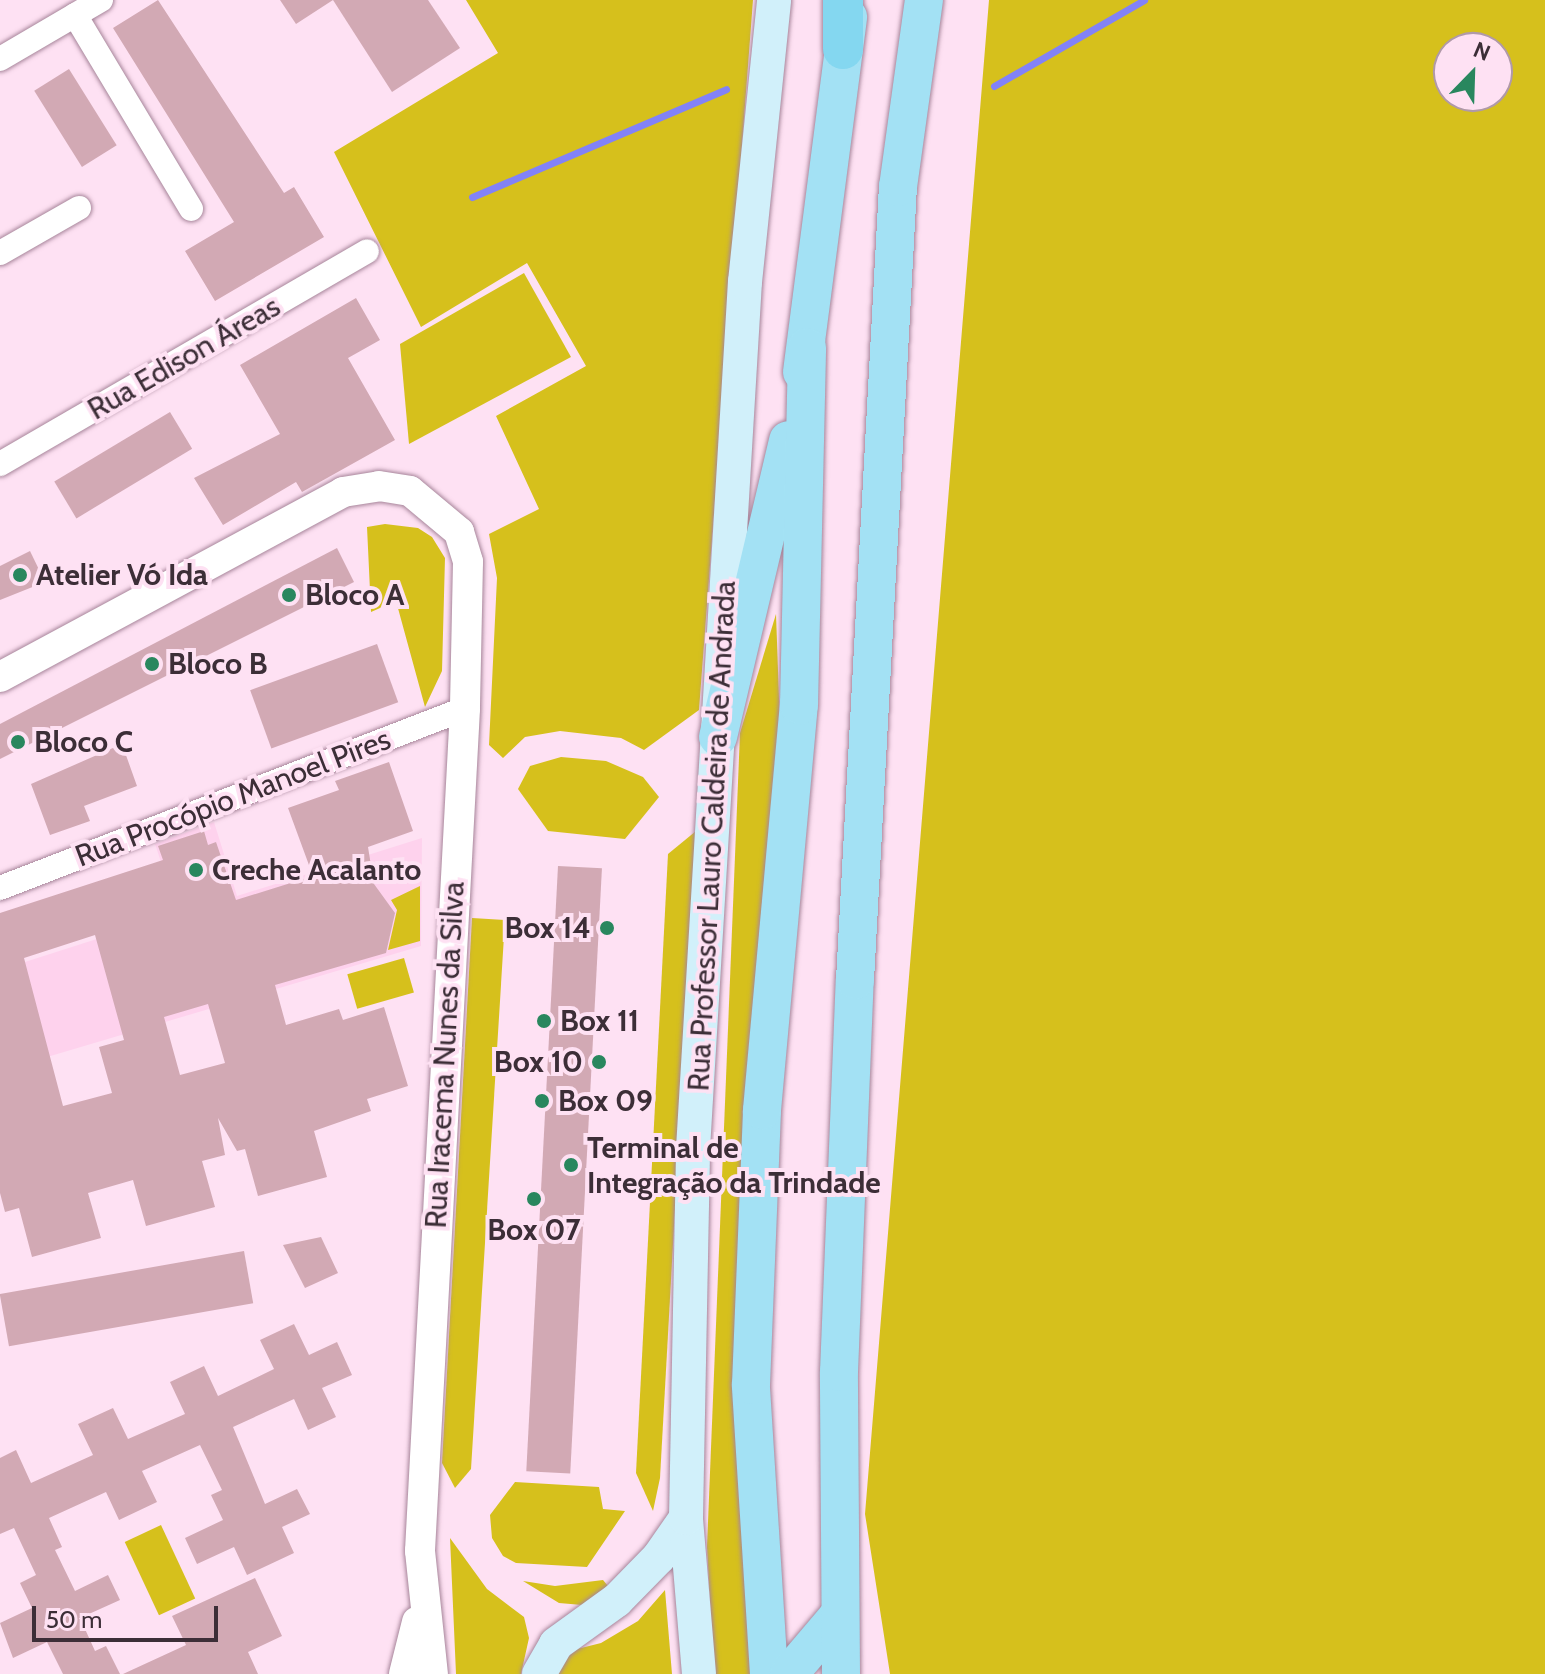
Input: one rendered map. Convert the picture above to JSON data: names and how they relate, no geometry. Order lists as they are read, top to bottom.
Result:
{
  "streets": {
    "main road": ["Rua Professor Lauro Caldeira de Andrada"],
    "street": ["Rua Edison Áreas", "Rua Procópio Manoel Pires", "Rua Iracema Nunes da Silva"]
  },
  "crossings": [
    ["Rua Procópio Manoel Pires", "Rua Iracema Nunes da Silva"]
  ],
  "places": [
    "Atelier Vó Ida",
    "Bloco A",
    "Bloco B",
    "Bloco C",
    "Creche Acalanto",
    "Box 14",
    "Box 11",
    "Box 10",
    "Box 09",
    "Terminal de Integração da Trindade",
    "Box 07"
  ],
  "scale_bar": "50 m",
  "north": "top right"
}
